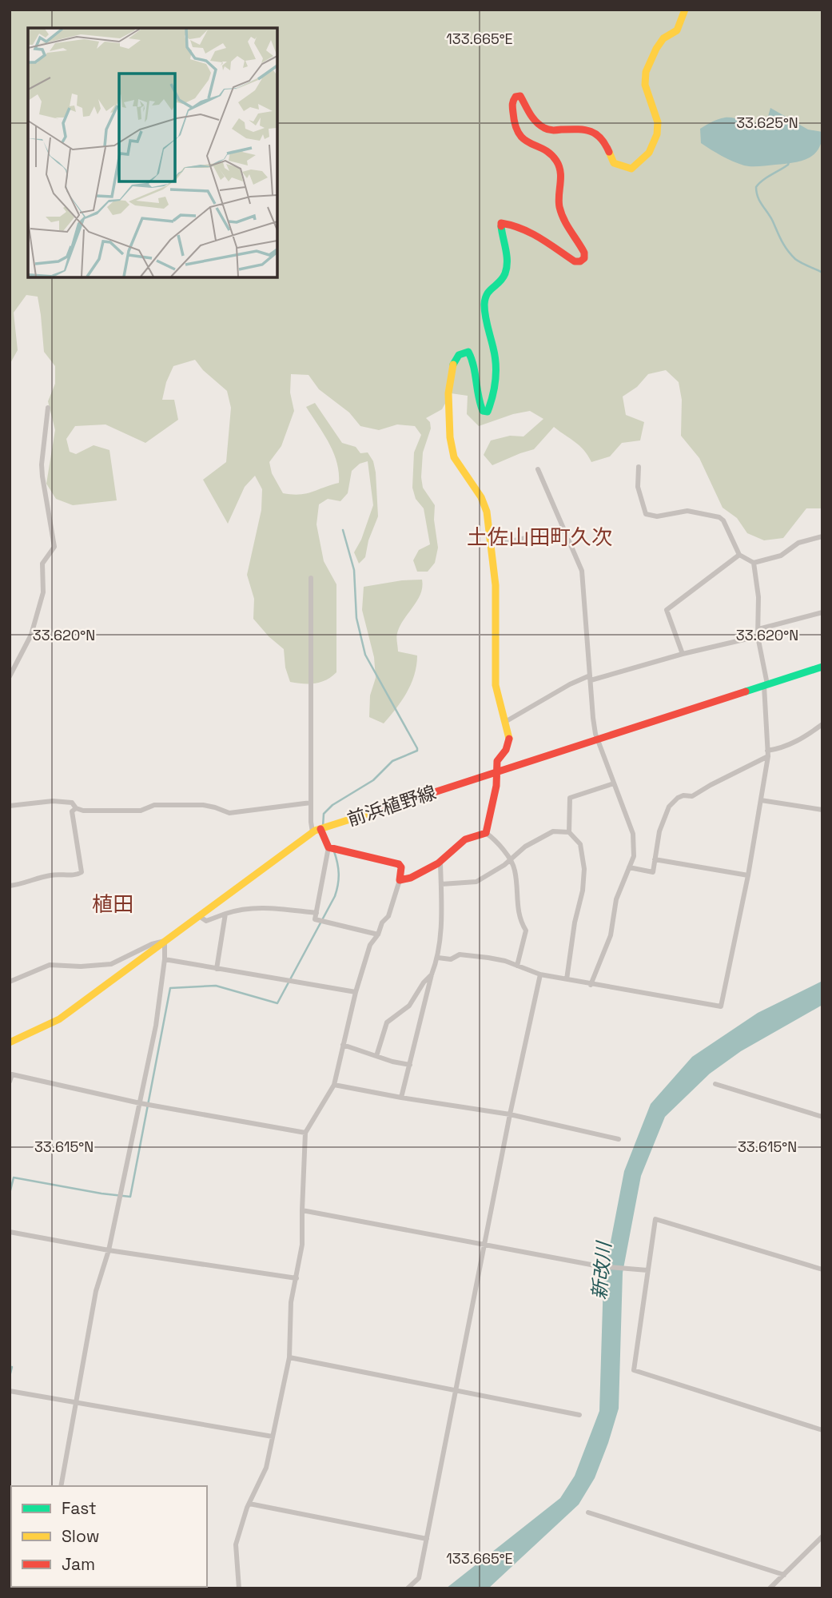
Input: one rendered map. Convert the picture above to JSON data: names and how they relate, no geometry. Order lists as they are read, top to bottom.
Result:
{
  "streets": {
    "street": ["前浜植野線"]
  },
  "districts": ["土佐山田町久次", "植田"],
  "water": ["新改川"],
  "legend": ["Fast", "Slow", "Jam"],
  "coordinates": [
    "133.665°E",
    "33.625°N",
    "33.620°N",
    "33.615°N"
  ]
}
